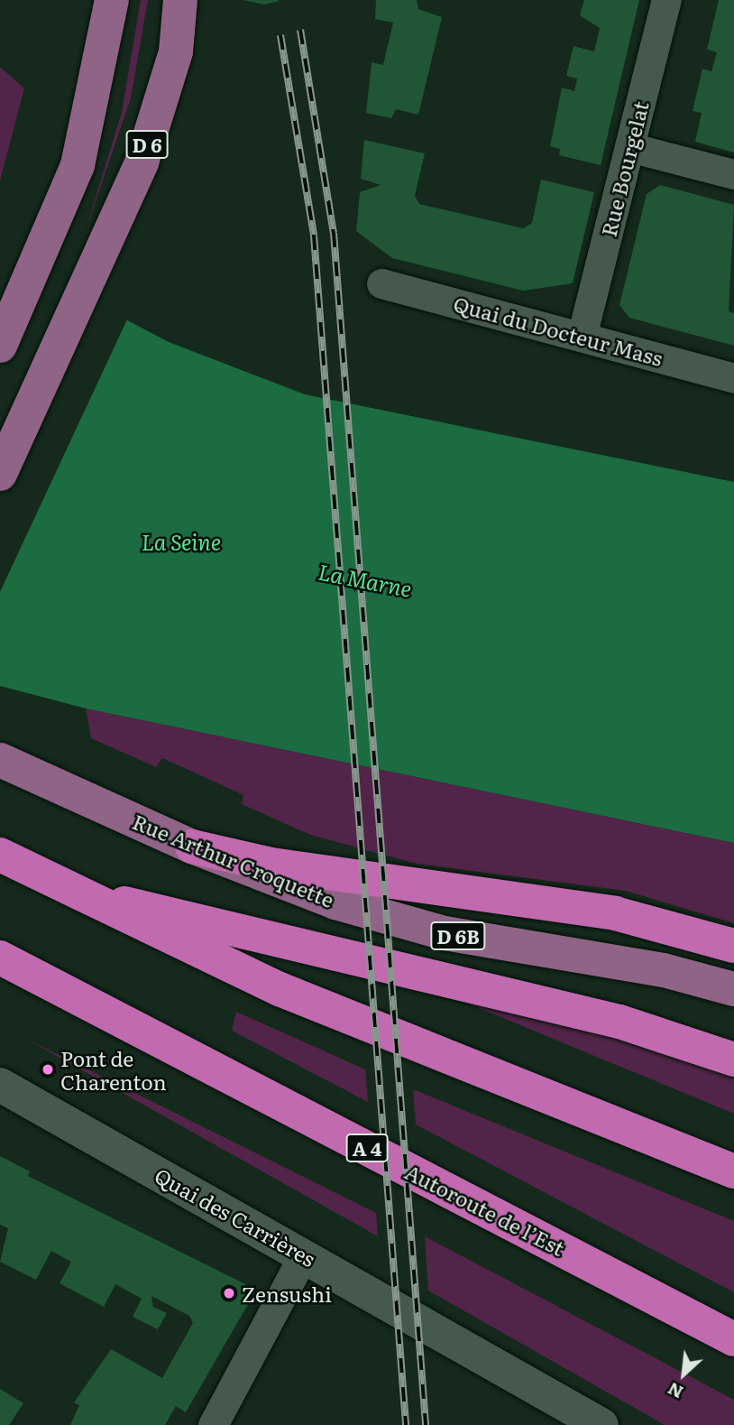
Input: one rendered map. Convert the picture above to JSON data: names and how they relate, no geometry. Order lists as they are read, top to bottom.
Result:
{
  "streets": {
    "highway": ["A 4", "Autoroute de l’Est"],
    "main road": [
      "D 6",
      "Rue Arthur Croquette",
      "D 6B",
      "Quai des Carrières"
    ],
    "street": ["Rue Bourgelat", "Quai du Docteur Mass"]
  },
  "crossings": [
    ["Rue Bourgelat", "Quai du Docteur Mass"]
  ],
  "water": ["La Seine", "La Marne"],
  "places": ["Pont de Charenton", "Zensushi"],
  "north": "bottom left"
}
